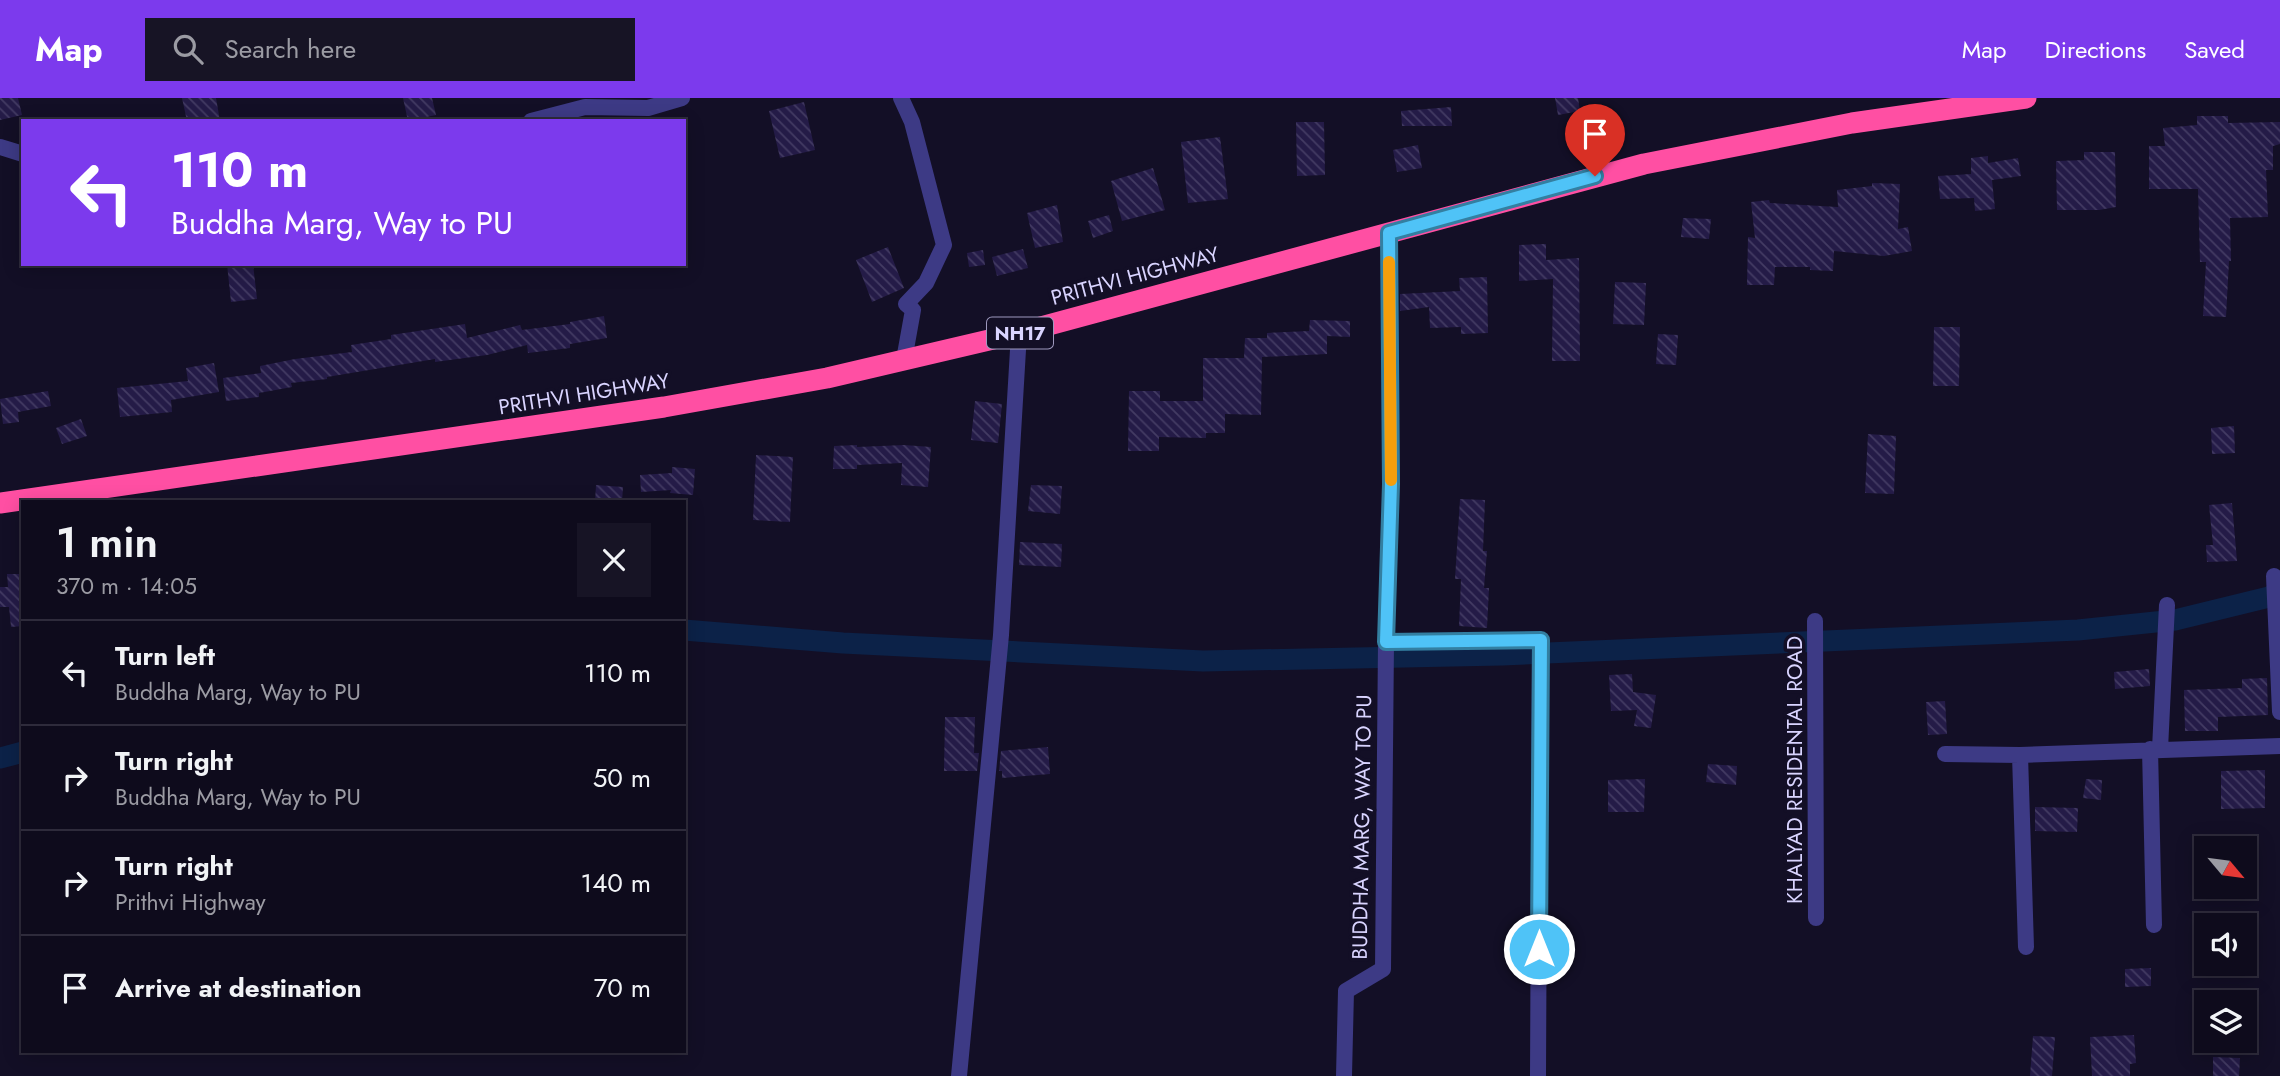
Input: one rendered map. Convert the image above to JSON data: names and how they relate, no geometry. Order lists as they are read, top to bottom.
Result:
{
  "streets": {
    "highway": ["PRITHVI HIGHWAY", "NH17"],
    "street": ["KHALYAD RESIDENTAL ROAD", "BUDDHA MARG, WAY TO PU"]
  },
  "crossings": [
    ["PRITHVI HIGHWAY", "BUDDHA MARG, WAY TO PU"]
  ],
  "north": "bottom right",
  "page": {
    "header": "Map",
    "search": "Search here",
    "nav": ["Map", "Directions", "Saved"],
    "turn": ["110 m", "Buddha Marg, Way to PU"],
    "heading": ["1 min", "370 m · 14:05"],
    "list": [
      {
        "name": "Turn left",
        "note": "Buddha Marg, Way to PU",
        "value": "110 m"
      },
      {
        "name": "Turn right",
        "note": "Buddha Marg, Way to PU",
        "value": "50 m"
      },
      {
        "name": "Turn right",
        "note": "Prithvi Highway",
        "value": "140 m"
      },
      {
        "name": "Arrive at destination",
        "value": "70 m"
      }
    ]
  }
}
